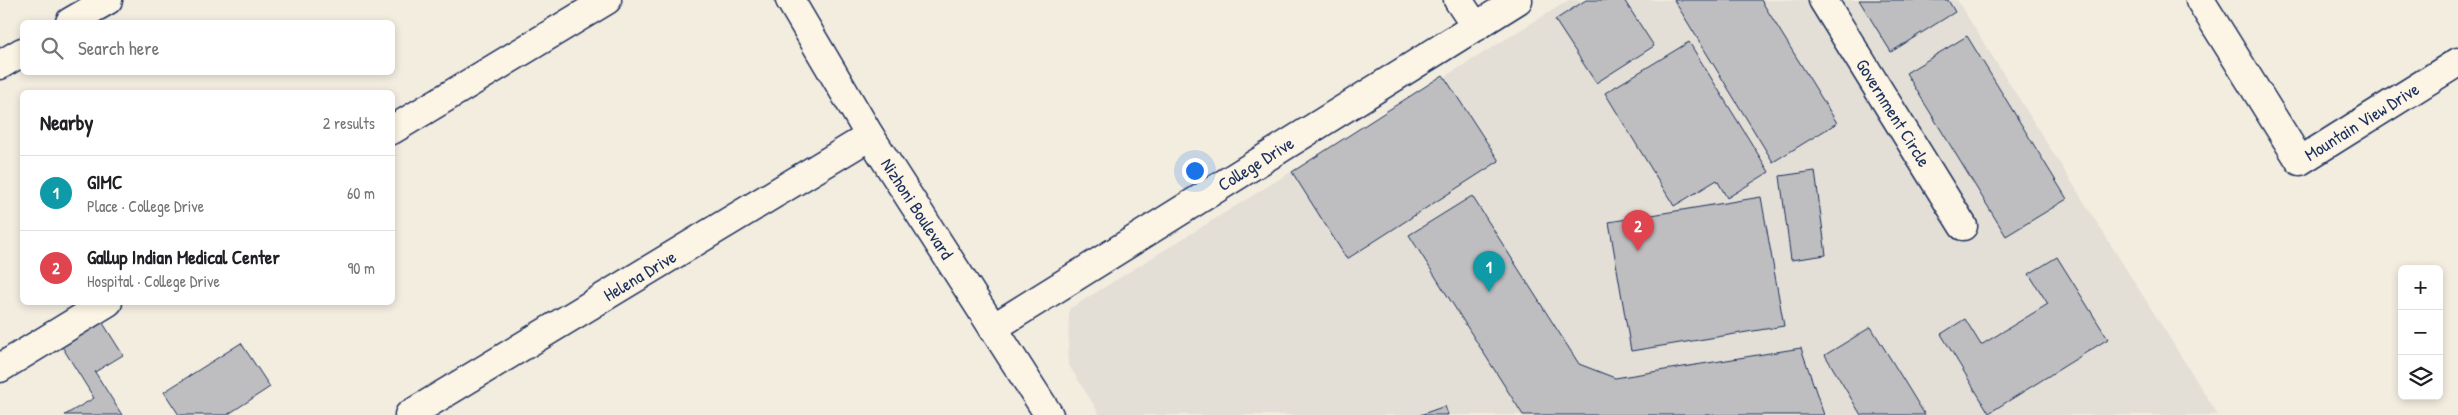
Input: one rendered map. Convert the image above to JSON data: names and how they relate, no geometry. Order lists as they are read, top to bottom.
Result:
{
  "streets": {
    "main road": [
      "Government Circle",
      "Mountain View Drive",
      "College Drive",
      "Nizhoni Boulevard",
      "Helena Drive"
    ]
  },
  "crossings": [
    ["College Drive", "Nizhoni Boulevard"],
    ["Nizhoni Boulevard", "Helena Drive"]
  ],
  "page": {
    "search": "Search here",
    "heading": ["Nearby", "2 results"],
    "list": [
      {
        "mark": "1",
        "name": "GIMC",
        "note": "Place · College Drive",
        "value": "60 m"
      },
      {
        "mark": "2",
        "name": "Gallup Indian Medical Center",
        "note": "Hospital · College Drive",
        "value": "90 m"
      }
    ],
    "pins": ["2", "1"],
    "map_buttons": ["+", "−"]
  }
}
